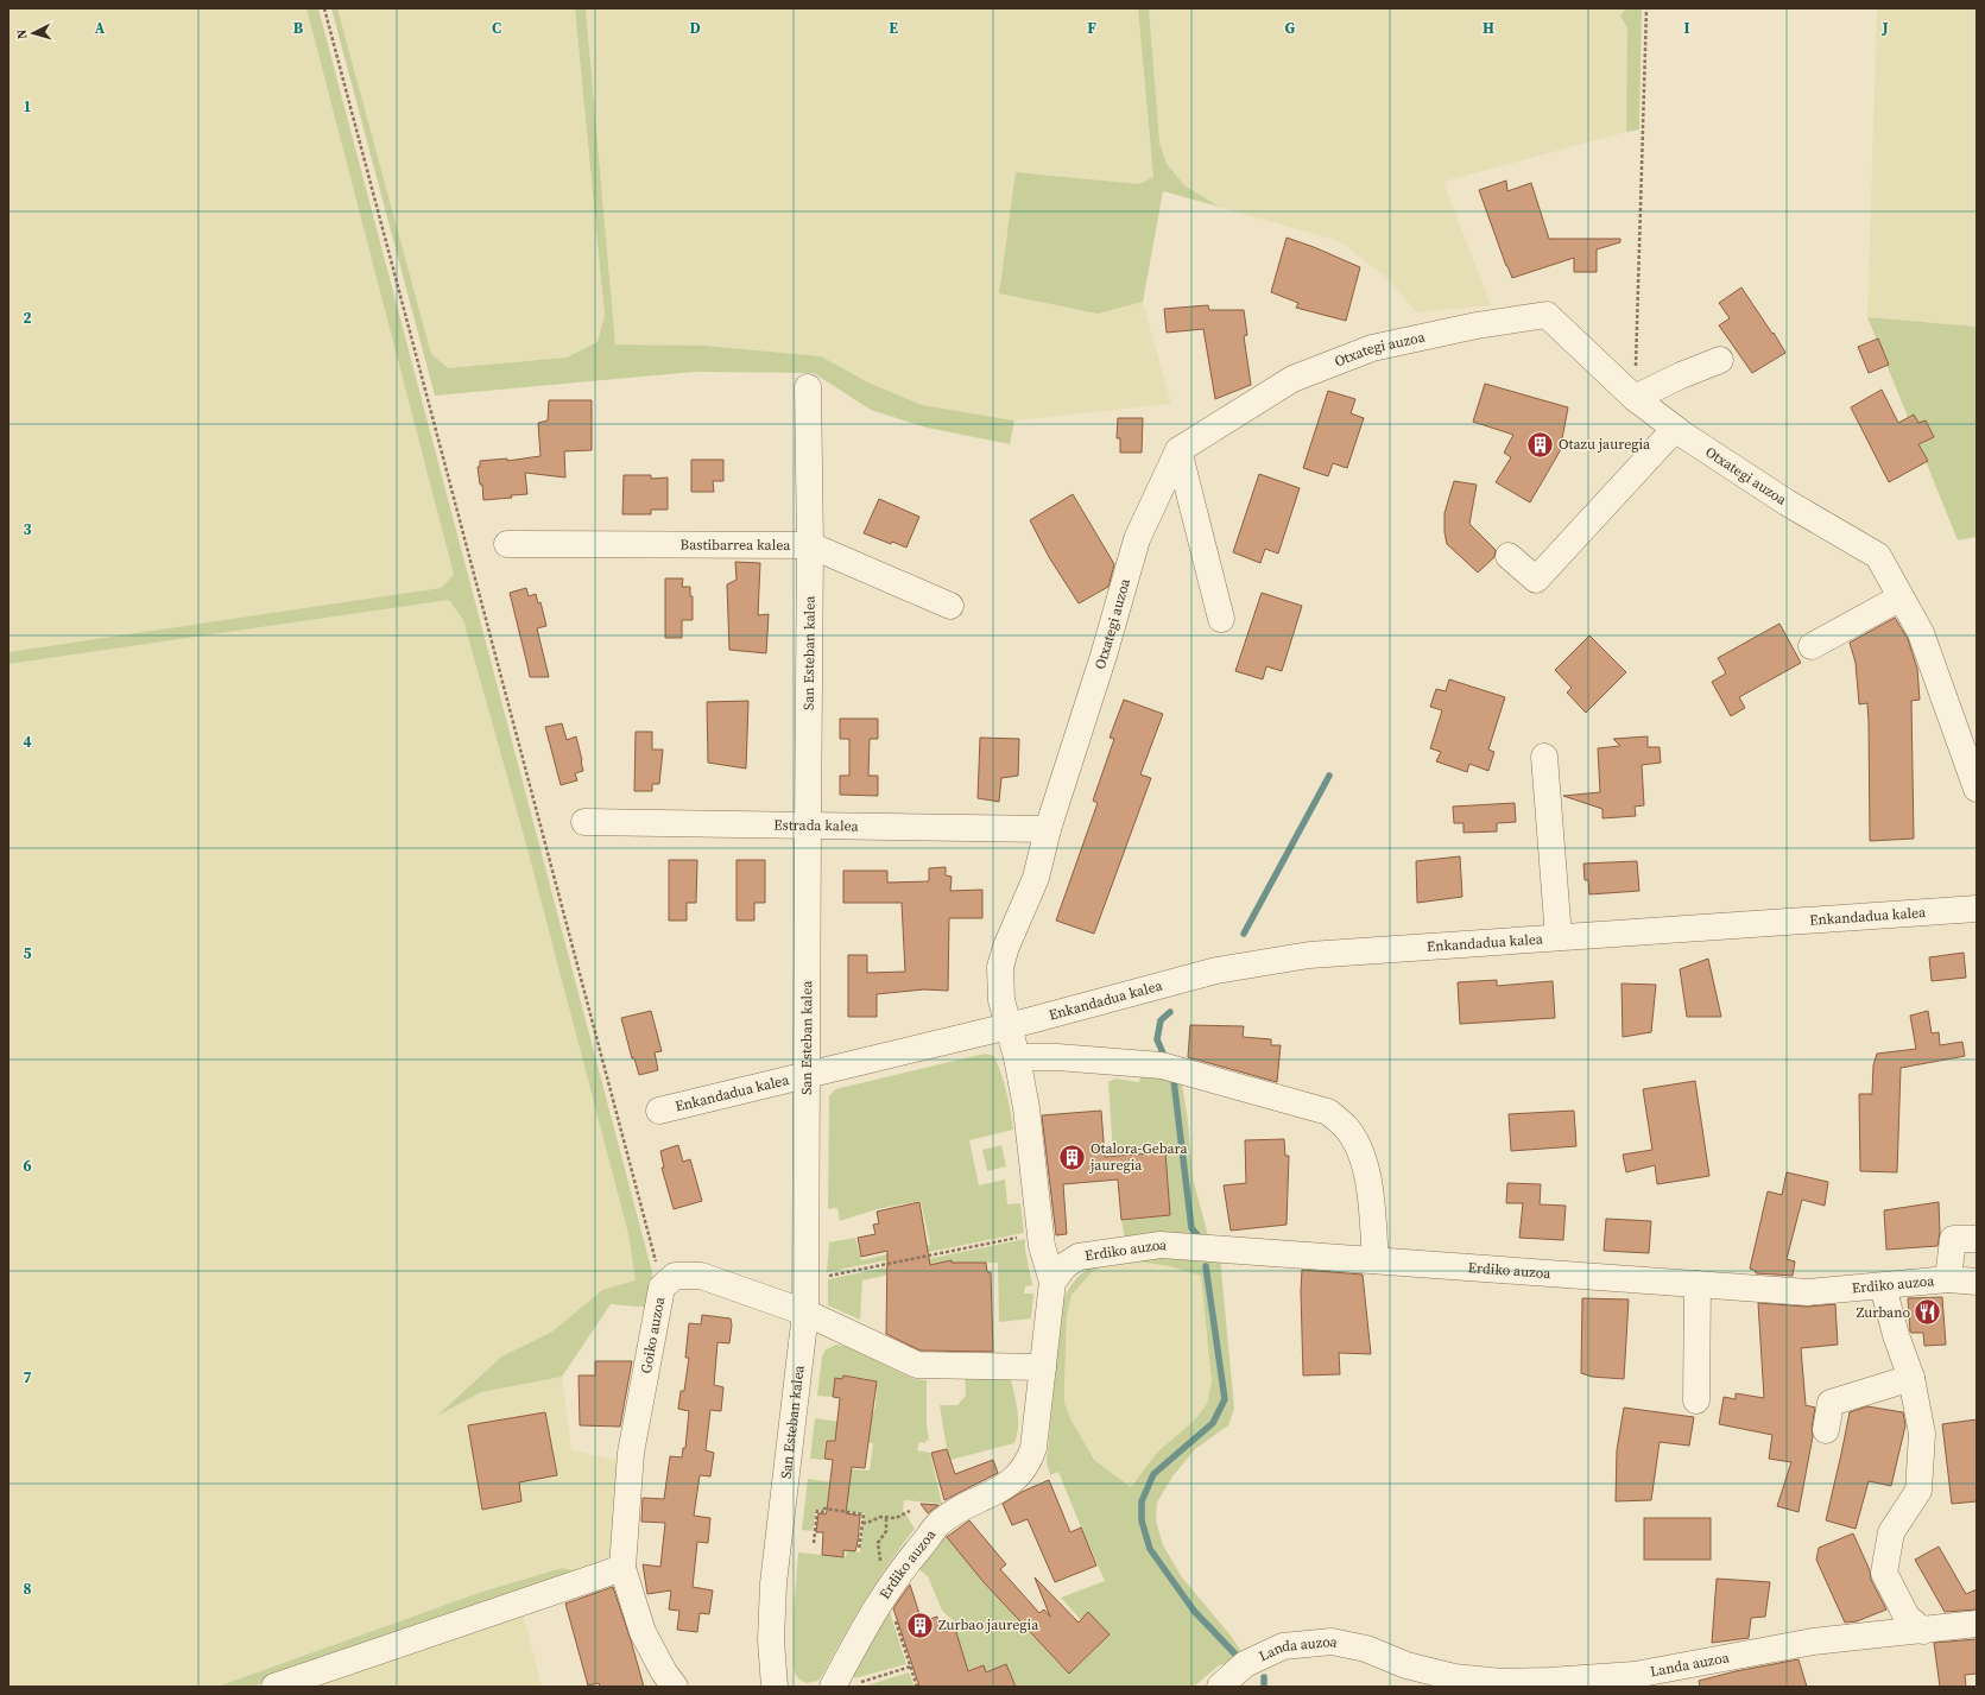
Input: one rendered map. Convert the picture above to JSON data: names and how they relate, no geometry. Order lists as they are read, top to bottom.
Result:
{
  "streets": {
    "street": [
      "Otxategi auzoa",
      "Bastibarrea kalea",
      "San Esteban kalea",
      "Estrada kalea",
      "Enkandadua kalea",
      "Erdiko auzoa",
      "Goiko auzoa",
      "Landa auzoa"
    ]
  },
  "crossings": [
    ["Otxategi auzoa", "Estrada kalea"],
    ["Otxategi auzoa", "Enkandadua kalea"],
    ["Otxategi auzoa", "Erdiko auzoa"],
    ["Bastibarrea kalea", "San Esteban kalea"],
    ["San Esteban kalea", "Estrada kalea"],
    ["San Esteban kalea", "Enkandadua kalea"],
    ["San Esteban kalea", "Goiko auzoa"],
    ["Enkandadua kalea", "Erdiko auzoa"],
    ["Erdiko auzoa", "Goiko auzoa"]
  ],
  "places": {
    "building": ["Otazu jauregia", "Otalora-Gebara jauregia", "Zurbao jauregia"],
    "restaurant": ["Zurbano"]
  },
  "north": "left",
  "grid": {
    "columns": [
      "A",
      "B",
      "C",
      "D",
      "E",
      "F",
      "G",
      "H",
      "I",
      "J"
    ],
    "rows": [
      "1",
      "2",
      "3",
      "4",
      "5",
      "6",
      "7",
      "8"
    ]
  }
}
